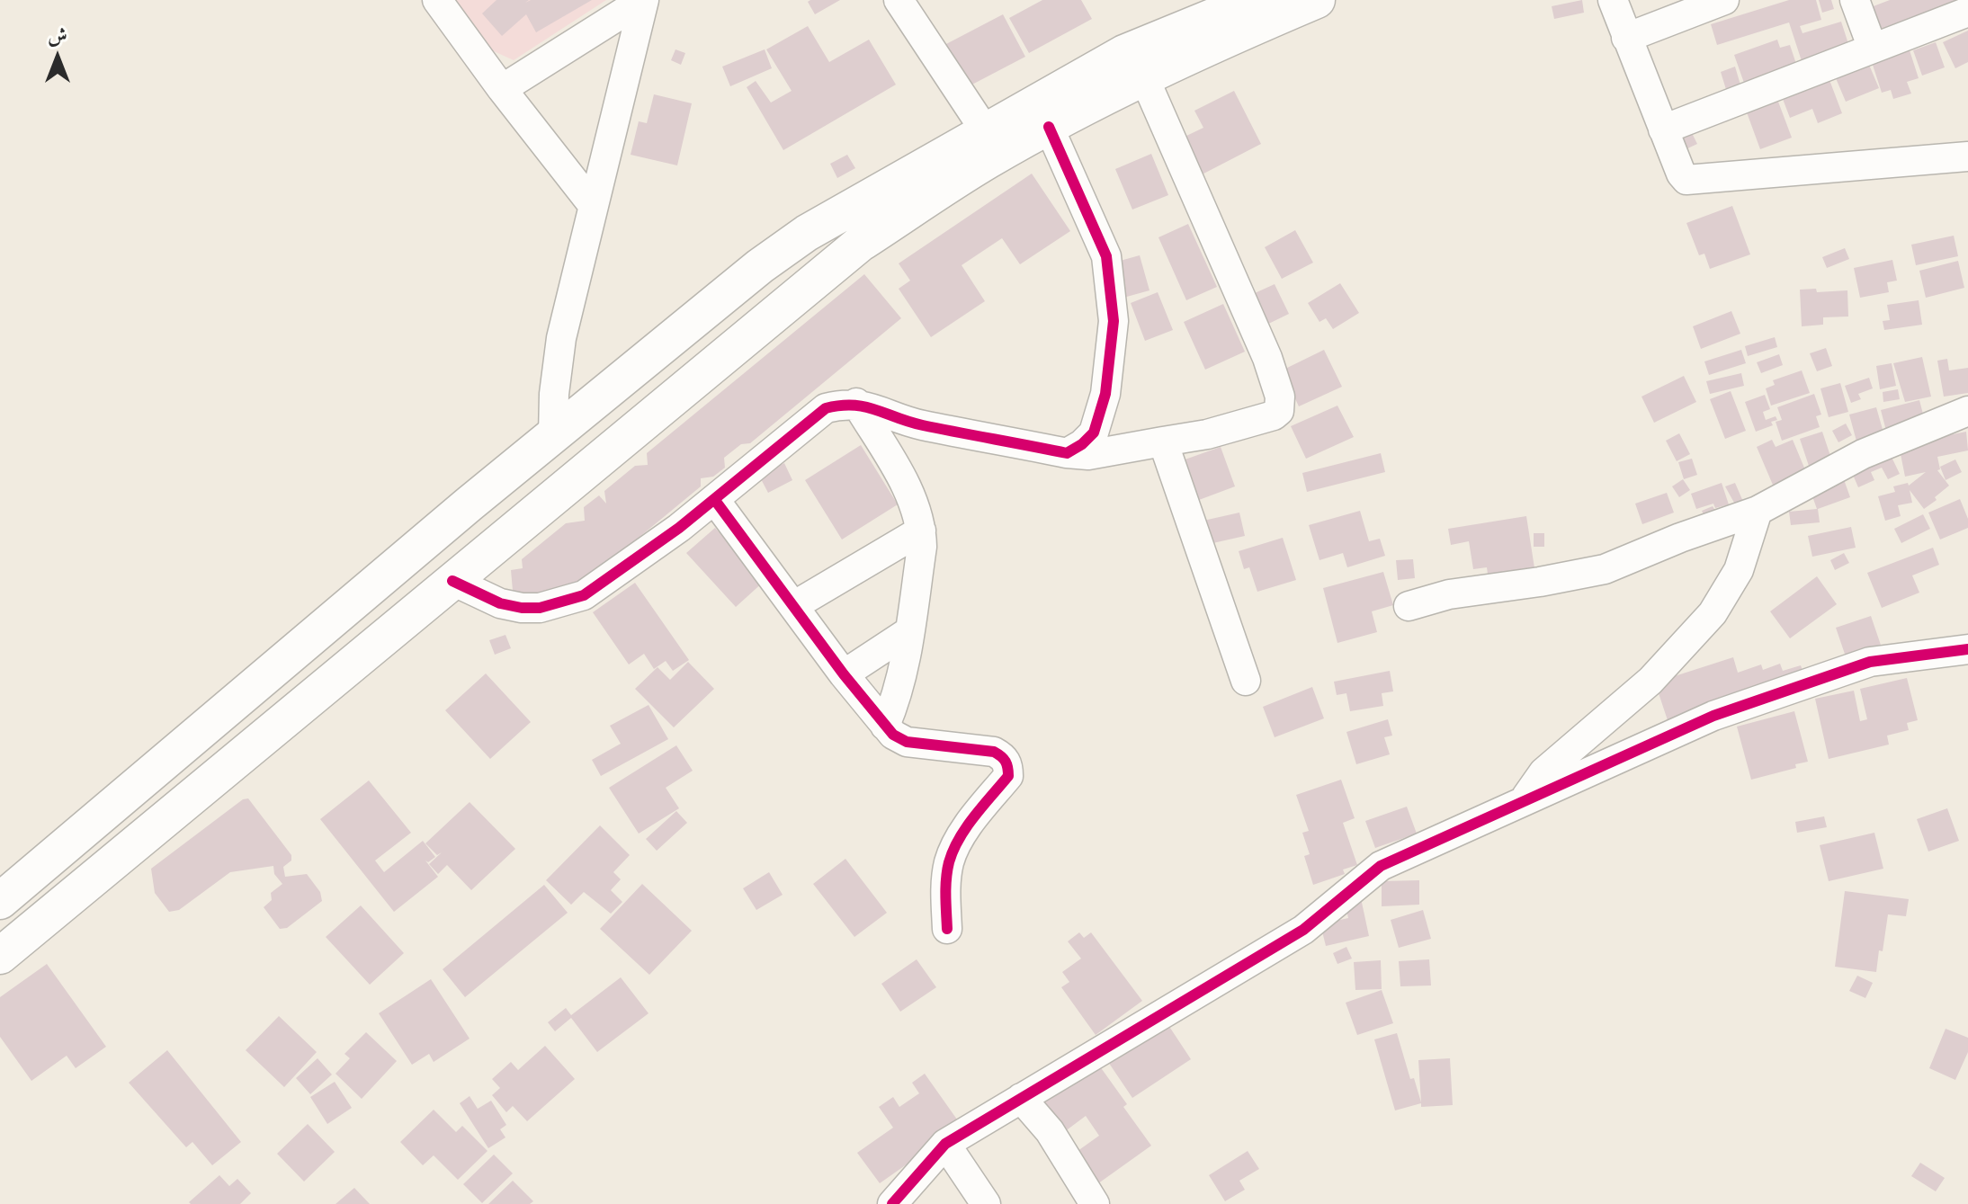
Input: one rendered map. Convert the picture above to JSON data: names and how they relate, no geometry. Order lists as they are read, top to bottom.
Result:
{
  "north": "top"
}
